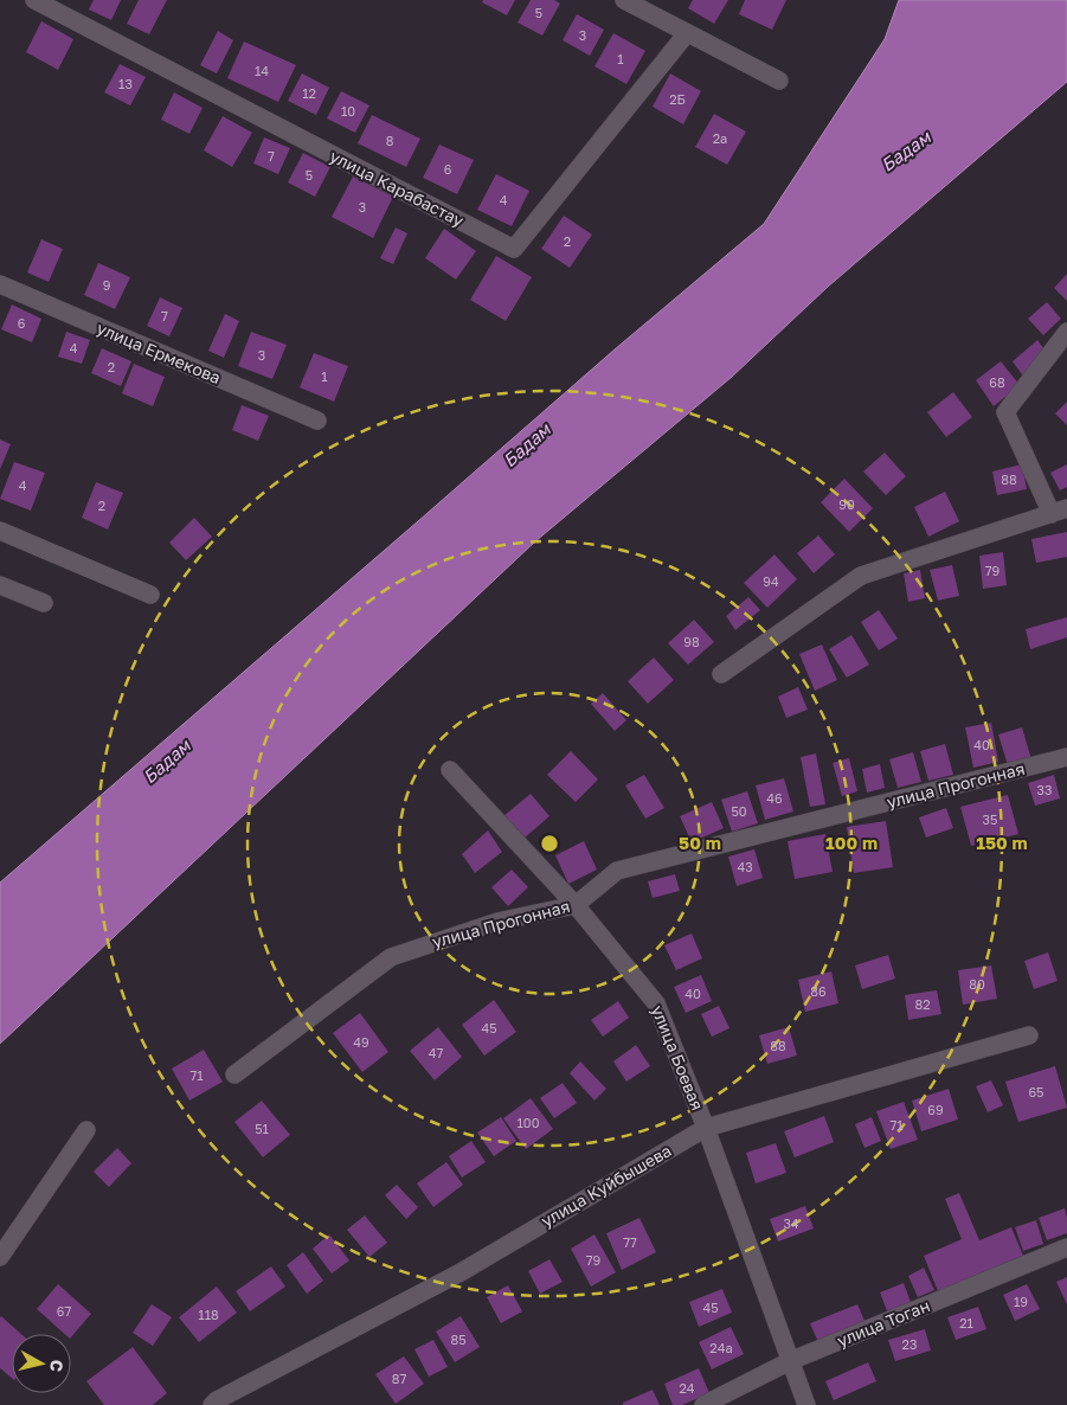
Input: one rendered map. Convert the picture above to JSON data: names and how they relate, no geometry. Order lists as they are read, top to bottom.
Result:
{
  "streets": {
    "street": [
      "улица Карабастау",
      "улица Ермекова",
      "улица Прогонная",
      "улица Боевая",
      "улица Куйбышева",
      "улица Тоган"
    ]
  },
  "crossings": [
    ["улица Прогонная", "улица Боевая"],
    ["улица Боевая", "улица Куйбышева"],
    ["улица Боевая", "улица Тоган"]
  ],
  "water": ["Бадам"],
  "house_numbers": [
    "5",
    "3",
    "1",
    "14",
    "13",
    "12",
    "2Б",
    "10",
    "2а",
    "8",
    "7",
    "6",
    "5",
    "4",
    "3",
    "2",
    "9",
    "7",
    "6",
    "4",
    "3",
    "2",
    "1",
    "68",
    "88",
    "4",
    "90",
    "2",
    "79",
    "94",
    "98",
    "40",
    "33",
    "46",
    "50",
    "35",
    "43",
    "80",
    "86",
    "40",
    "82",
    "45",
    "49",
    "88",
    "47",
    "71",
    "65",
    "69",
    "100",
    "71",
    "51",
    "34",
    "77",
    "79",
    "19",
    "45",
    "67",
    "118",
    "21",
    "85",
    "23",
    "24а",
    "87",
    "24"
  ],
  "north": "right",
  "rings": ["50 m", "100 m", "150 m"]
}
